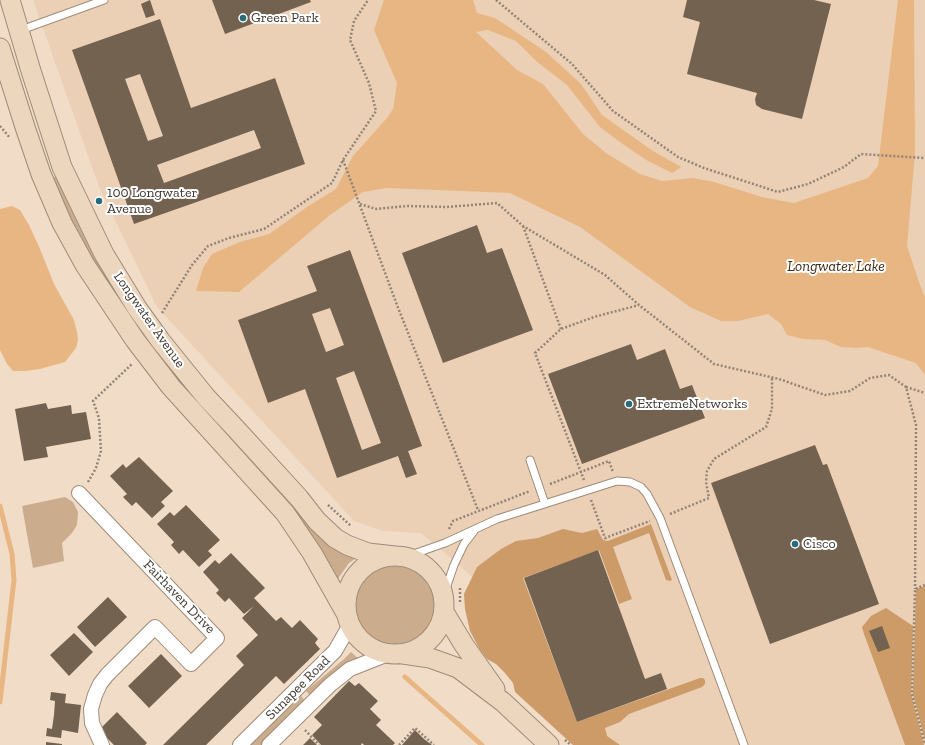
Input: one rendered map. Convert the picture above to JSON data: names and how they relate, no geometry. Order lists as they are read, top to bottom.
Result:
{
  "streets": {
    "street": ["Longwater Avenue", "Fairhaven Drive", "Sunapee Road"]
  },
  "crossings": [
    ["Longwater Avenue", "Sunapee Road"]
  ],
  "water": ["Longwater Lake"],
  "places": [
    "Green Park",
    "100 Longwater Avenue",
    "ExtremeNetworks",
    "Cisco"
  ]
}
